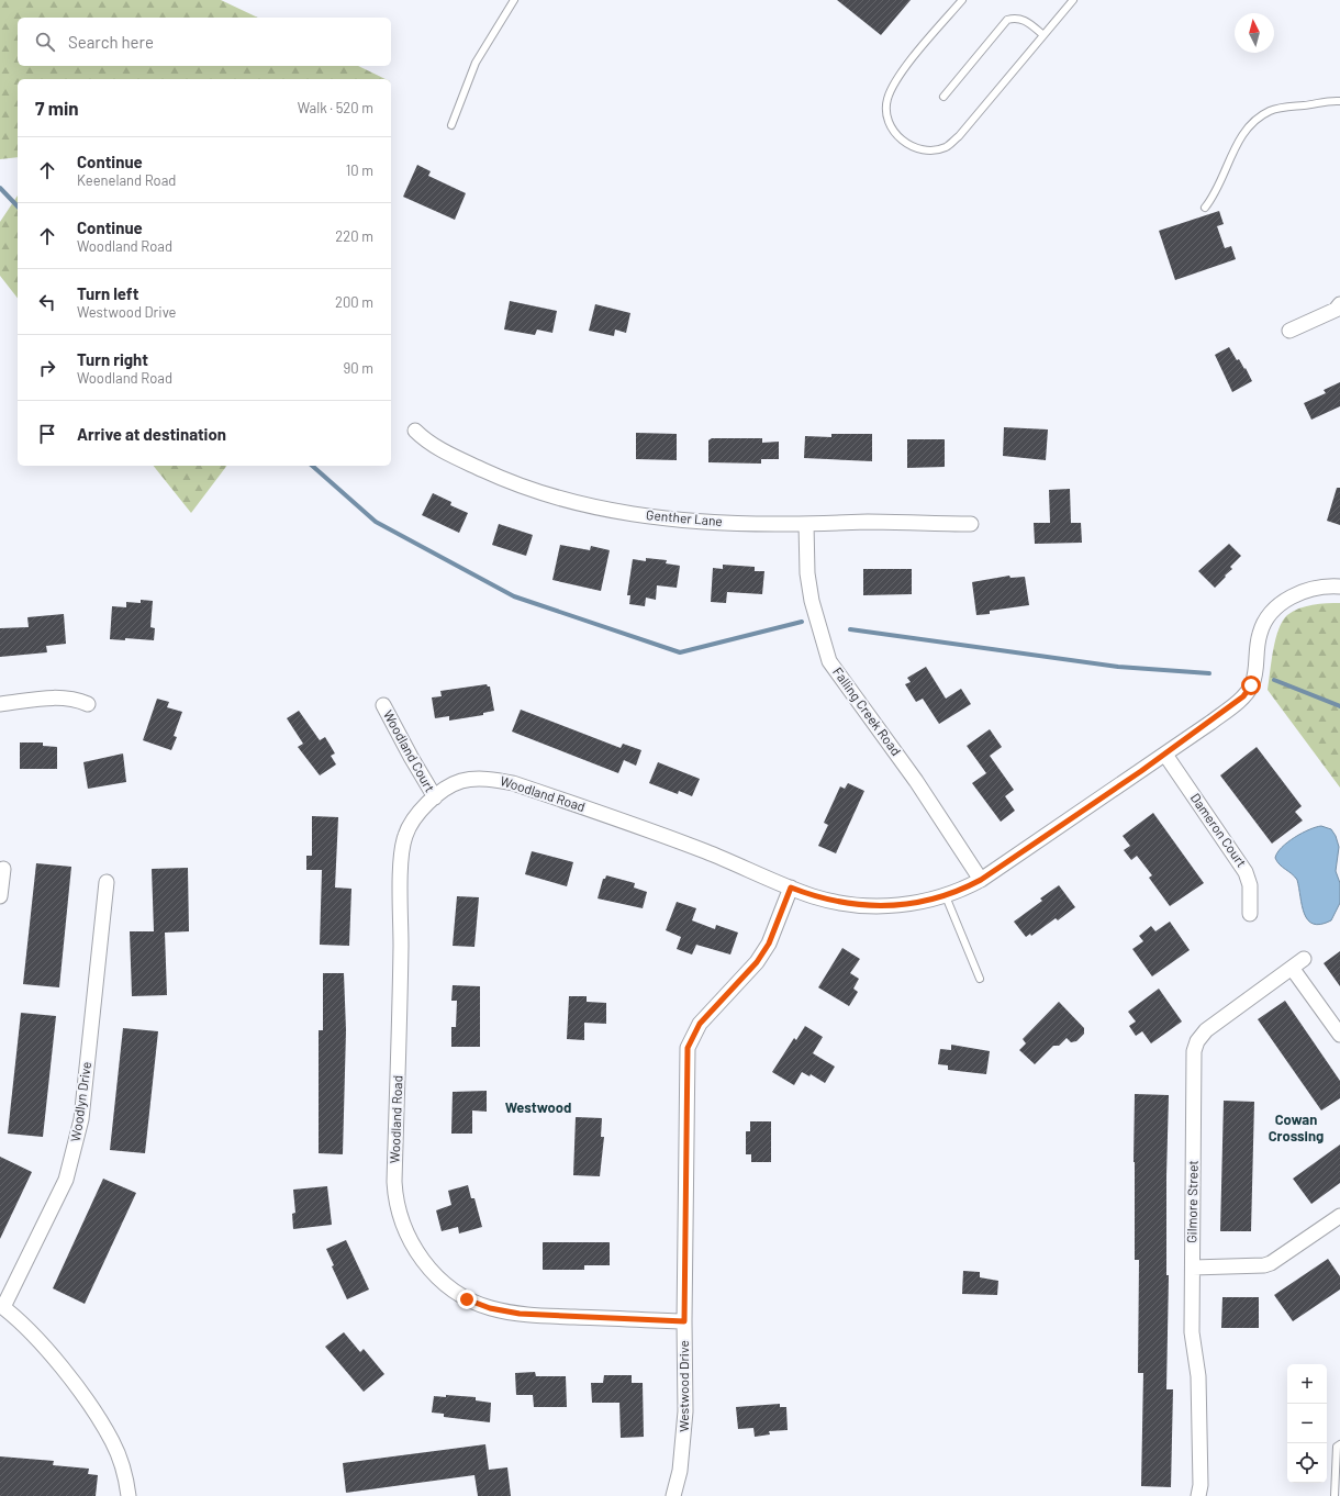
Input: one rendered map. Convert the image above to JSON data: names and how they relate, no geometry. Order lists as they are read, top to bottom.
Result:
{
  "streets": {
    "street": [
      "Genther Lane",
      "Falling Creek Road",
      "Woodland Court",
      "Woodland Road",
      "Dameron Court",
      "Woodlyn Drive",
      "Gilmore Street",
      "Westwood Drive"
    ]
  },
  "crossings": [
    ["Genther Lane", "Falling Creek Road"],
    ["Falling Creek Road", "Woodland Road"],
    ["Woodland Court", "Woodland Road"],
    ["Woodland Road", "Dameron Court"],
    ["Woodland Road", "Westwood Drive"]
  ],
  "districts": ["Westwood", "Cowan Crossing"],
  "north": "top",
  "page": {
    "search": "Search here",
    "heading": ["7 min", "Walk · 520 m"],
    "list": [
      ["Continue", "Keeneland Road", "10 m"],
      ["Continue", "Woodland Road", "220 m"],
      ["Turn left", "Westwood Drive", "200 m"],
      ["Turn right", "Woodland Road", "90 m"],
      "Arrive at destination"
    ],
    "map_buttons": ["+", "−"]
  }
}
